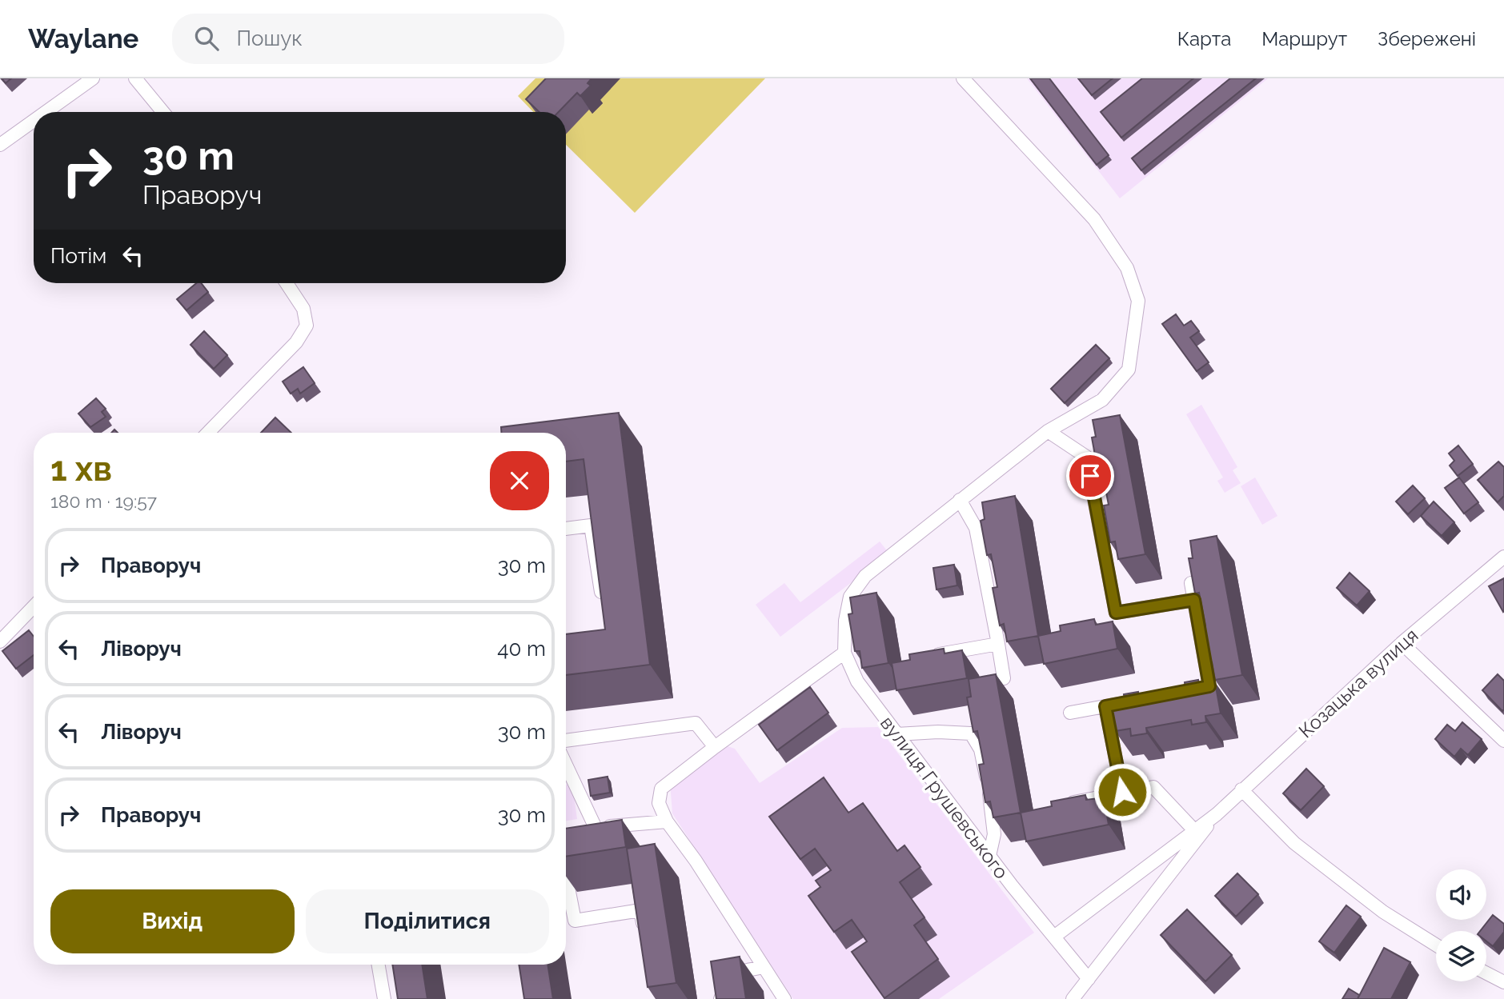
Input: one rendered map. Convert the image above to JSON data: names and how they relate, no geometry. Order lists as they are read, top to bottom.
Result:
{
  "streets": {
    "street": ["Козацька вулиця", "вулиця Грушевського"]
  },
  "crossings": [
    ["Козацька вулиця", "вулиця Грушевського"]
  ],
  "page": {
    "header": "Waylane",
    "search": "Пошук",
    "nav": ["Карта", "Маршрут", "Збережені"],
    "turn": ["30 m", "Праворуч"],
    "then": "Потім",
    "heading": ["1 хв", "180 m · 19:57"],
    "list": [
      {
        "name": "Праворуч",
        "value": "30 m"
      },
      {
        "name": "Ліворуч",
        "value": "40 m"
      },
      {
        "name": "Ліворуч",
        "value": "30 m"
      },
      {
        "name": "Праворуч",
        "value": "30 m"
      }
    ],
    "buttons": ["Вихід", "Поділитися"]
  }
}
